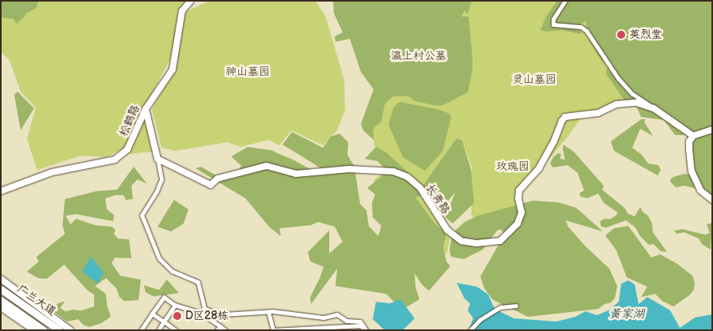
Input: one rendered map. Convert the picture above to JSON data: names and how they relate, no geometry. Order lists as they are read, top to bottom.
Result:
{
  "streets": {
    "main road": ["广兰大道"],
    "street": ["松鹤路", "长青路"]
  },
  "water": ["黄家湖"],
  "parks": [
    "瀛上村公墓",
    "神山墓园",
    "灵山墓园",
    "玫瑰园"
  ],
  "places": ["英烈堂", "D区28栋"]
}
